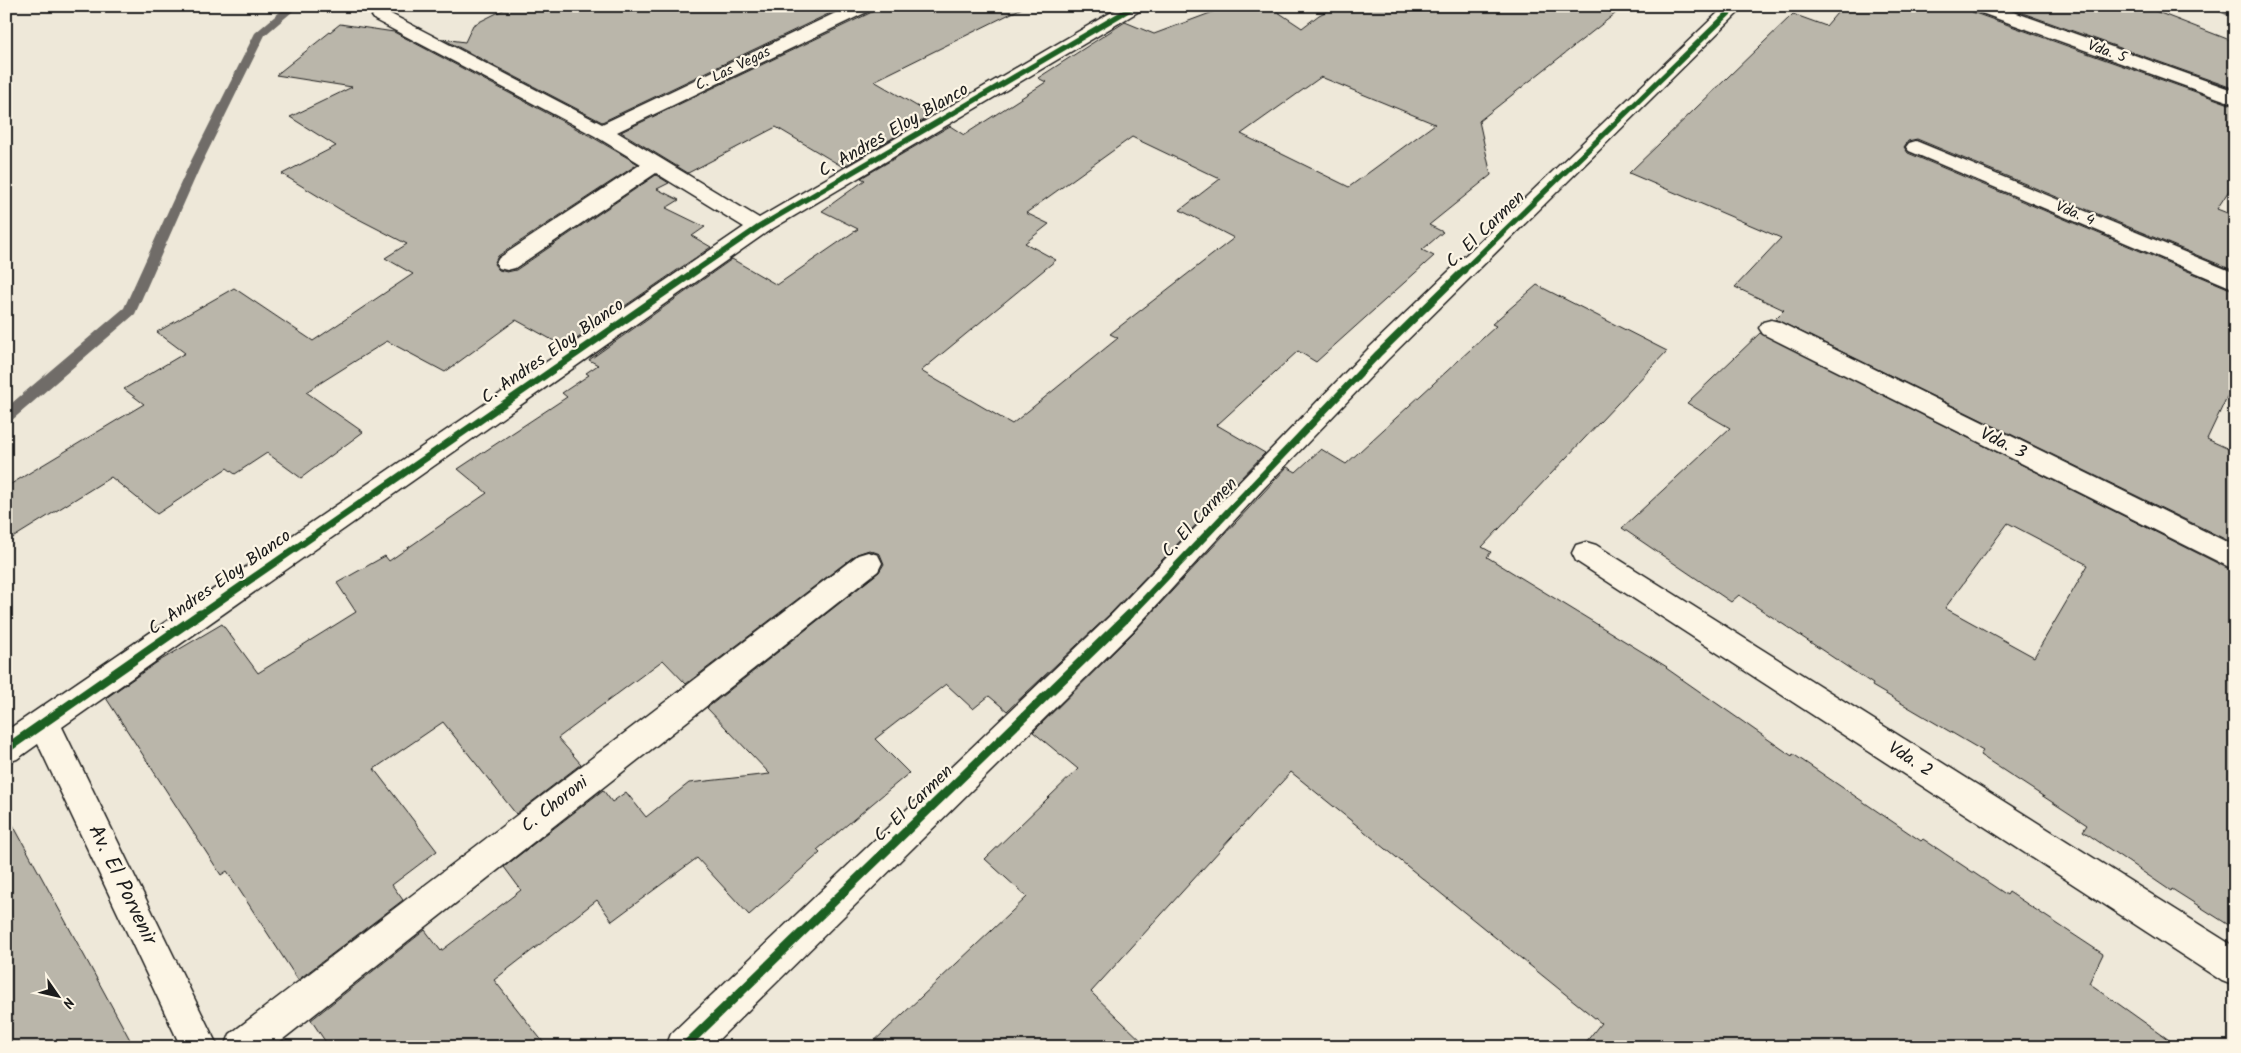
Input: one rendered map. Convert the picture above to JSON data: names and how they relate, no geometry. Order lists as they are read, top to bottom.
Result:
{
  "streets": {
    "street": [
      "Vda. 5",
      "C. Las Vegas",
      "C. Andres Eloy Blanco",
      "Vda. 4",
      "C. El Carmen",
      "Vda. 3",
      "Vda. 2",
      "C. Choroni",
      "Av. El Porvenir"
    ]
  },
  "crossings": [
    ["C. Andres Eloy Blanco", "Av. El Porvenir"]
  ],
  "north": "bottom right"
}
